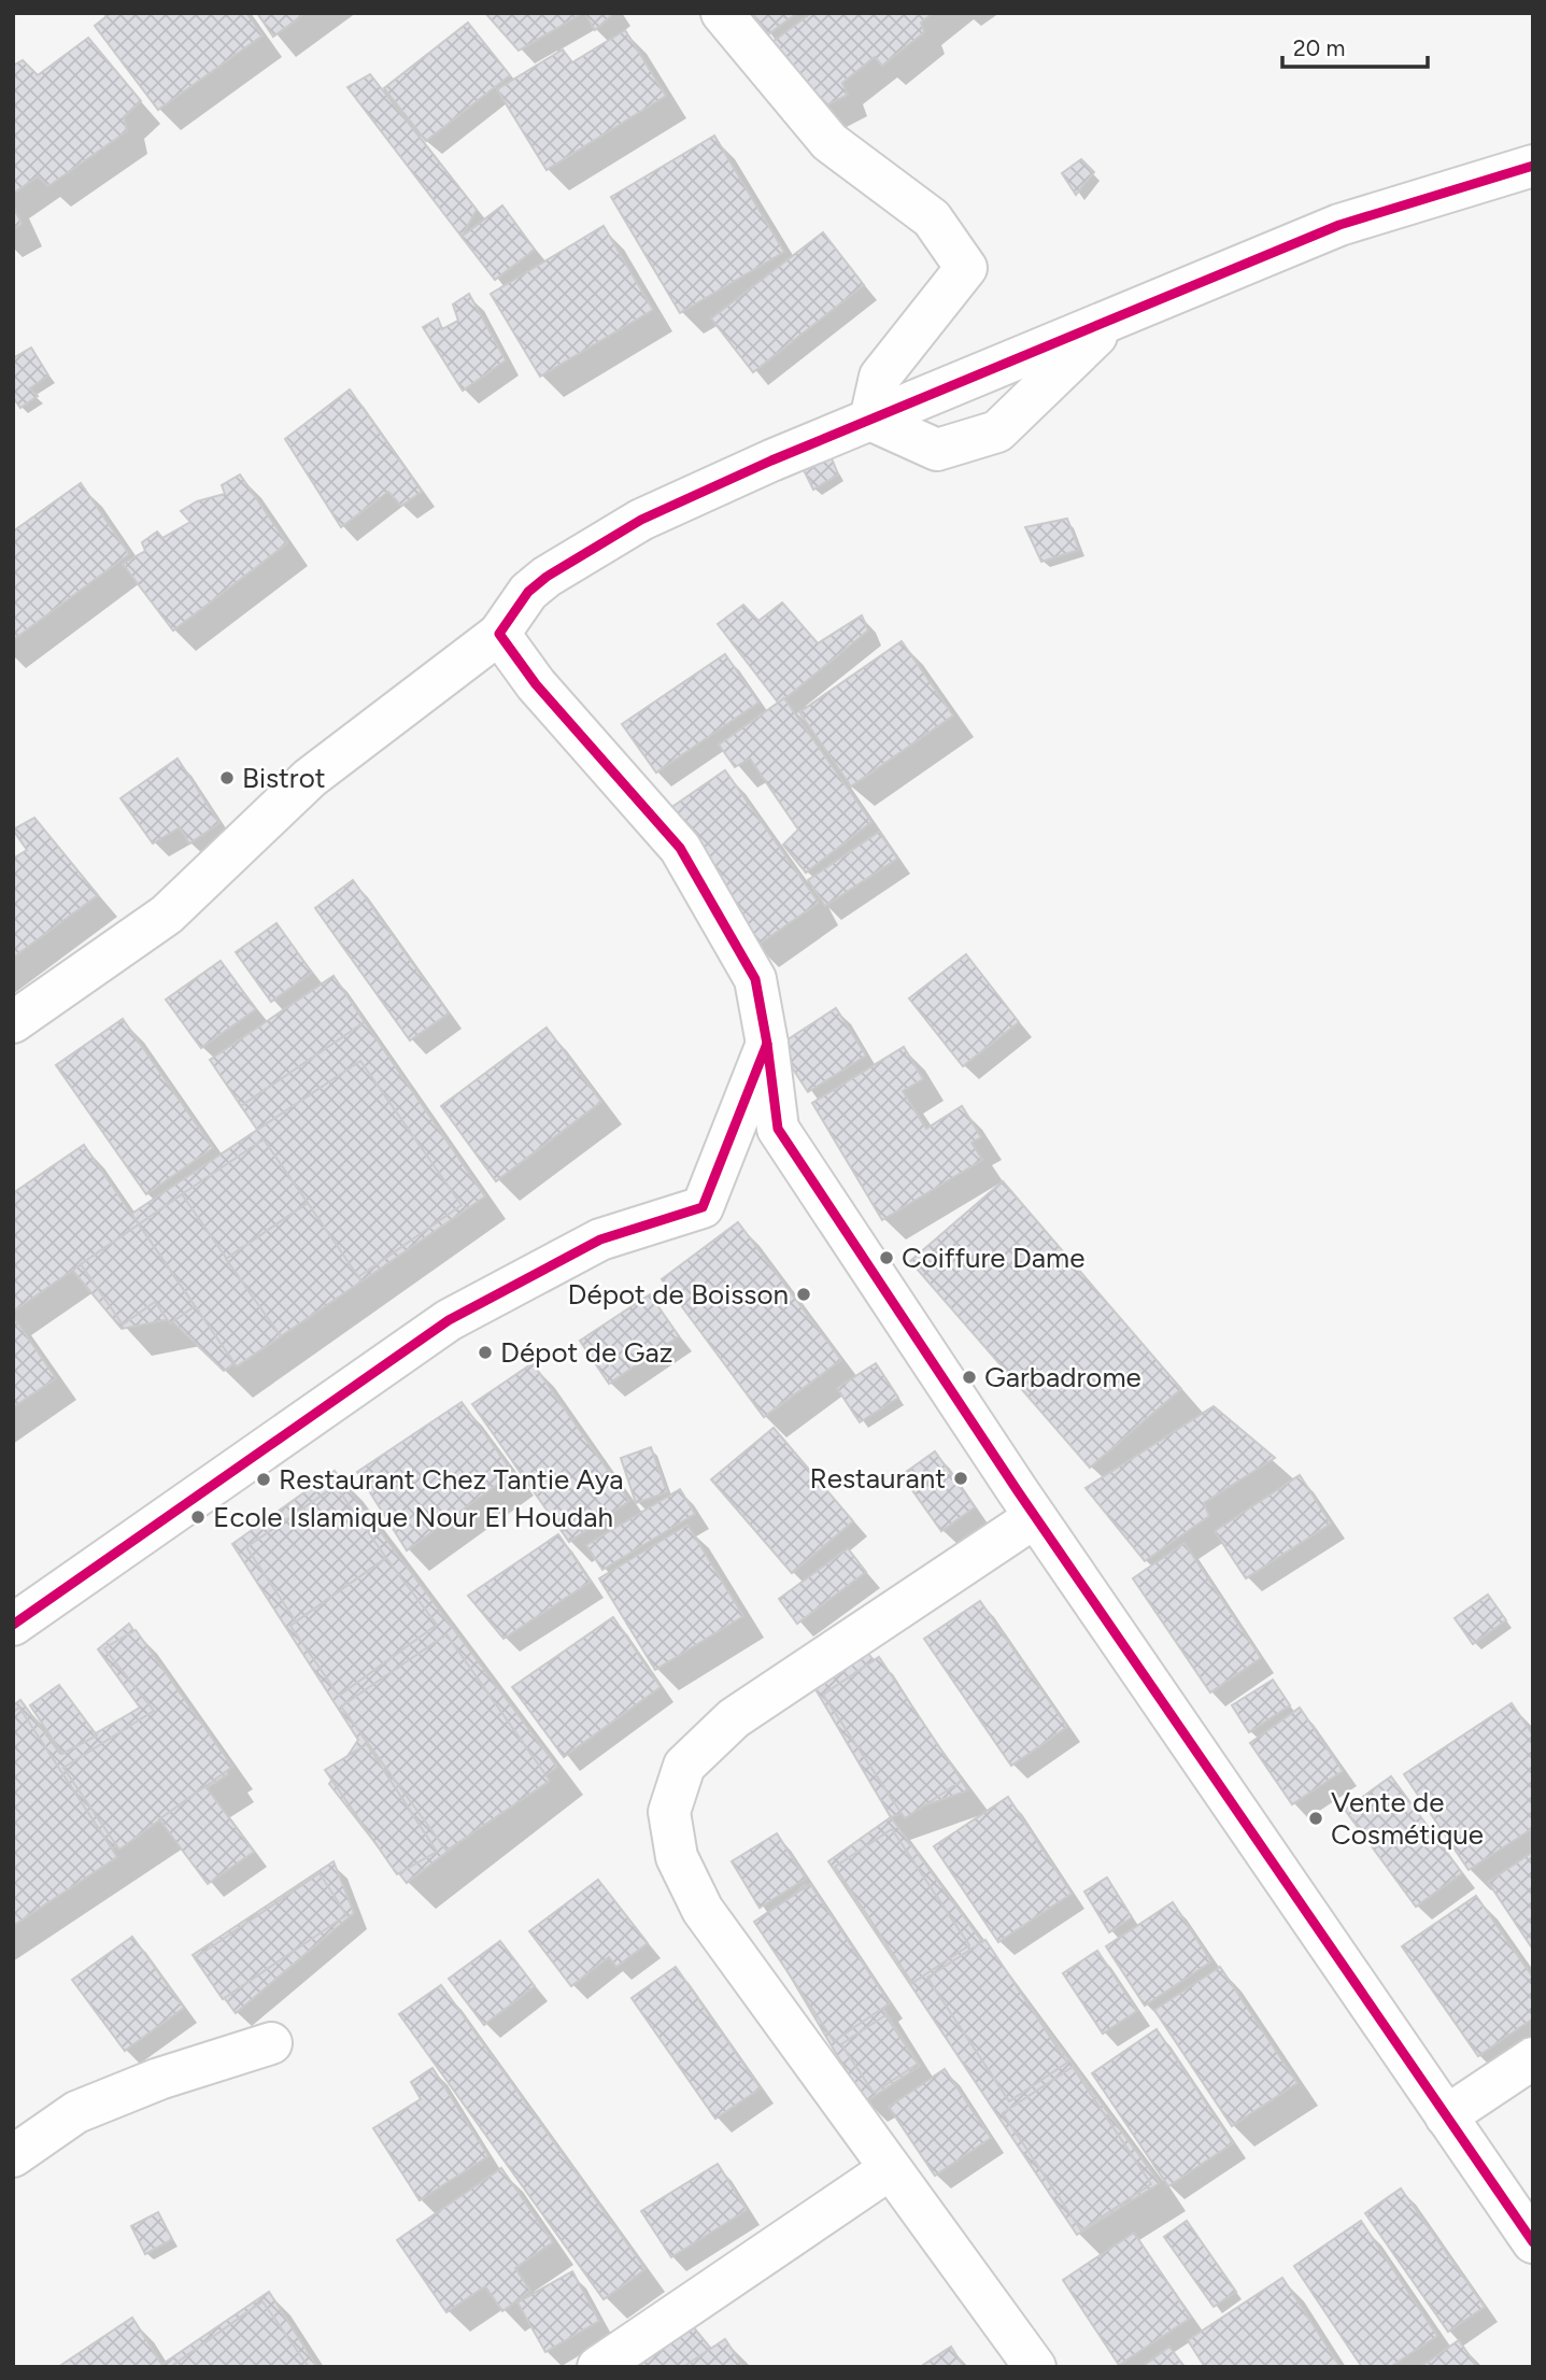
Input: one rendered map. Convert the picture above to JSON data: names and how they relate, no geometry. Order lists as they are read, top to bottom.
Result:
{
  "places": [
    "Bistrot",
    "Coiffure Dame",
    "Dépot de Boisson",
    "Dépot de Gaz",
    "Garbadrome",
    "Restaurant",
    "Restaurant Chez Tantie Aya",
    "Ecole Islamique Nour El Houdah",
    "Vente de Cosmétique"
  ],
  "scale_bar": "20 m"
}
